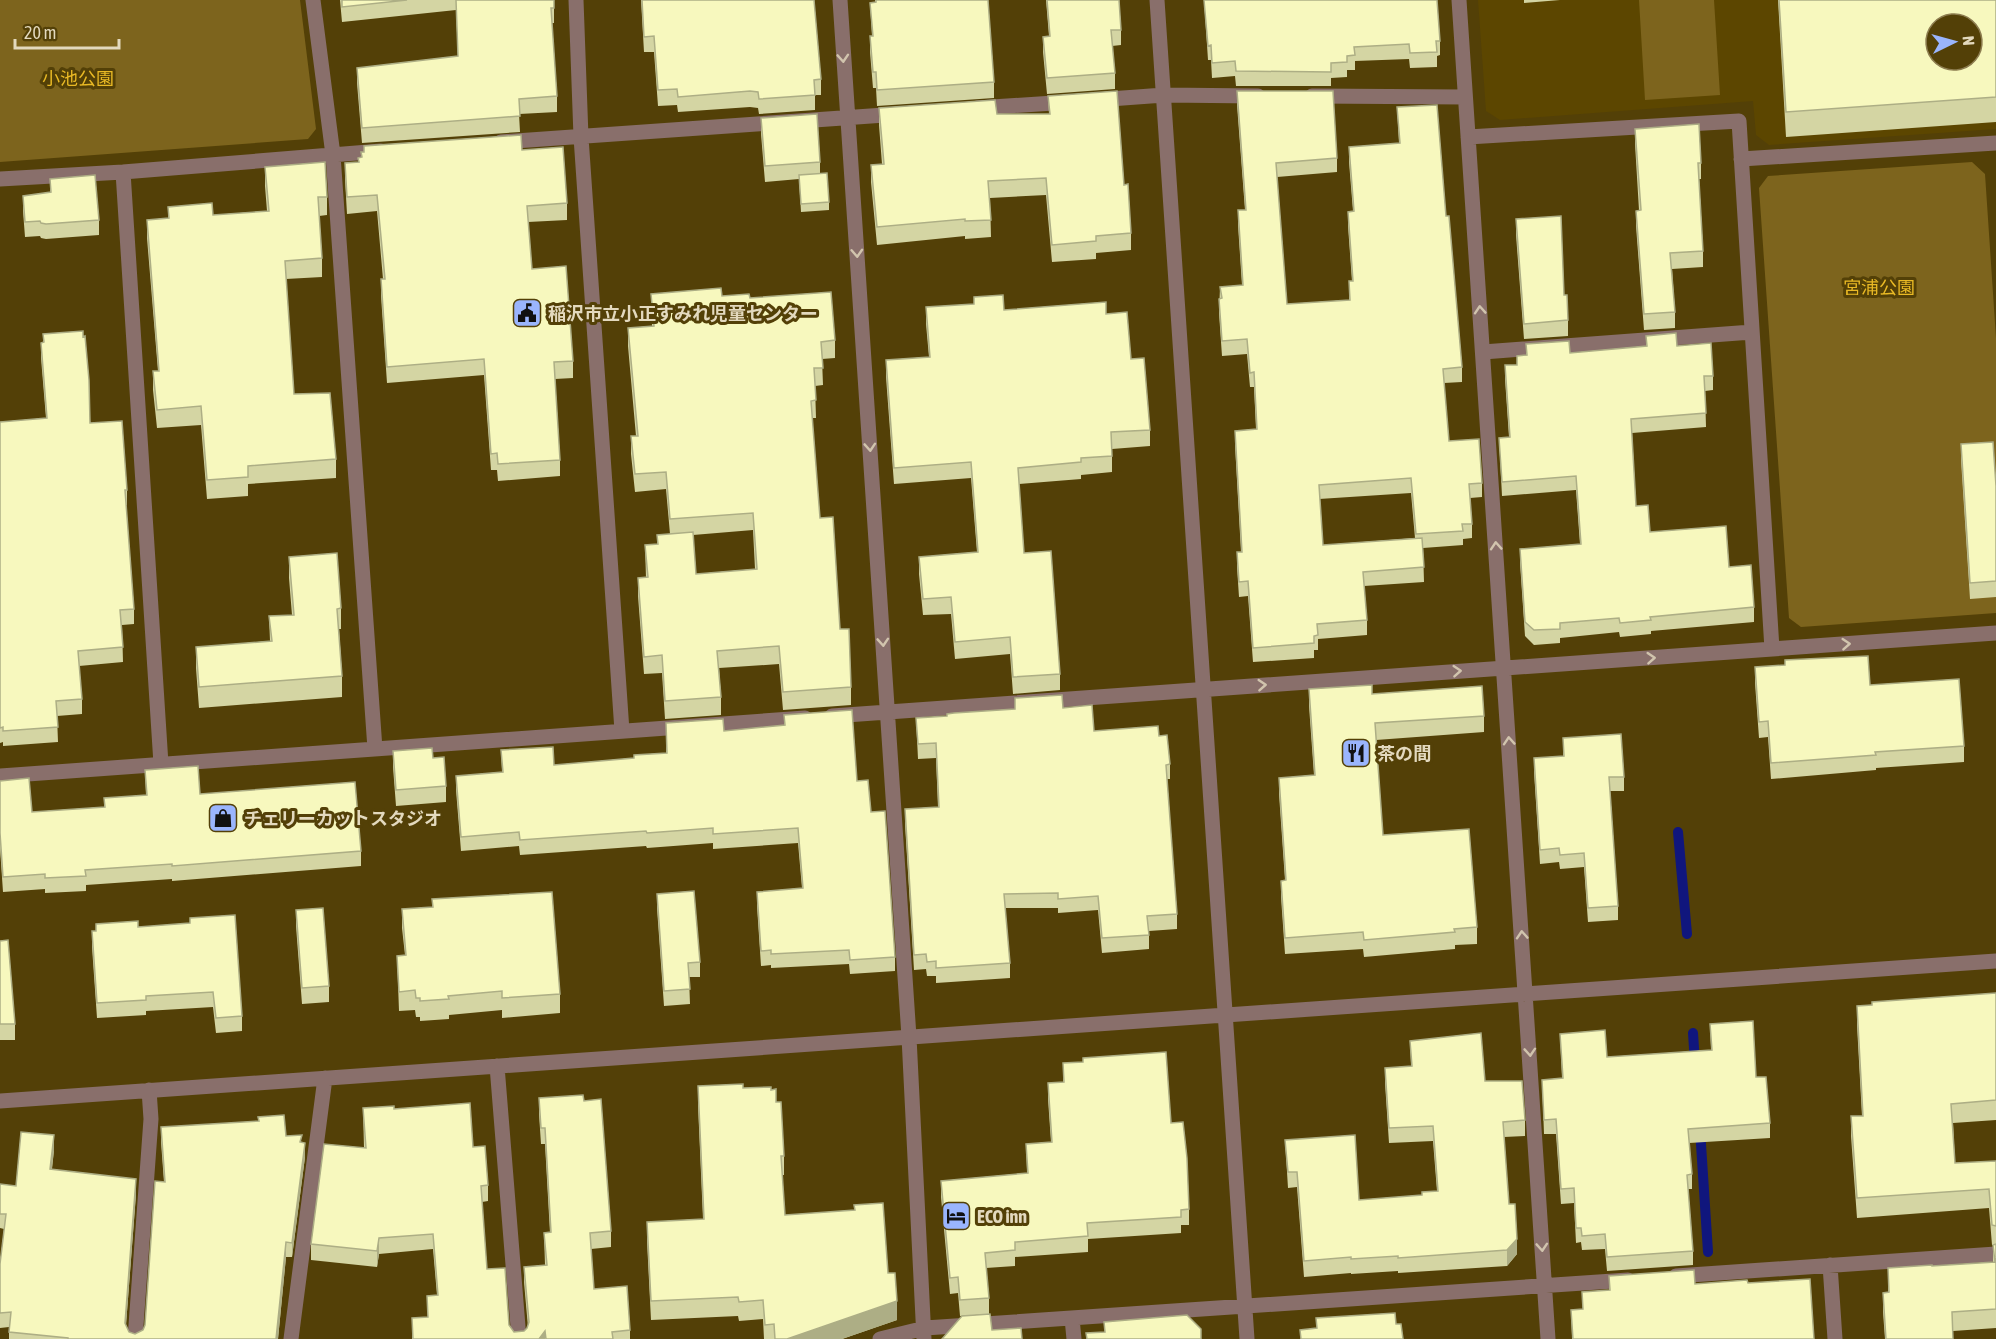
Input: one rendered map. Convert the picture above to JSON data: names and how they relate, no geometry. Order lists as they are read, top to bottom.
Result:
{
  "parks": ["小池公園", "宮浦公園"],
  "places": {
    "public building": ["稲沢市立小正すみれ児童センター"],
    "restaurant": ["茶の間"],
    "shop": ["チェリーカットスタジオ"],
    "hotel": ["ECO inn"]
  },
  "scale_bar": "20 m",
  "north": "right"
}
